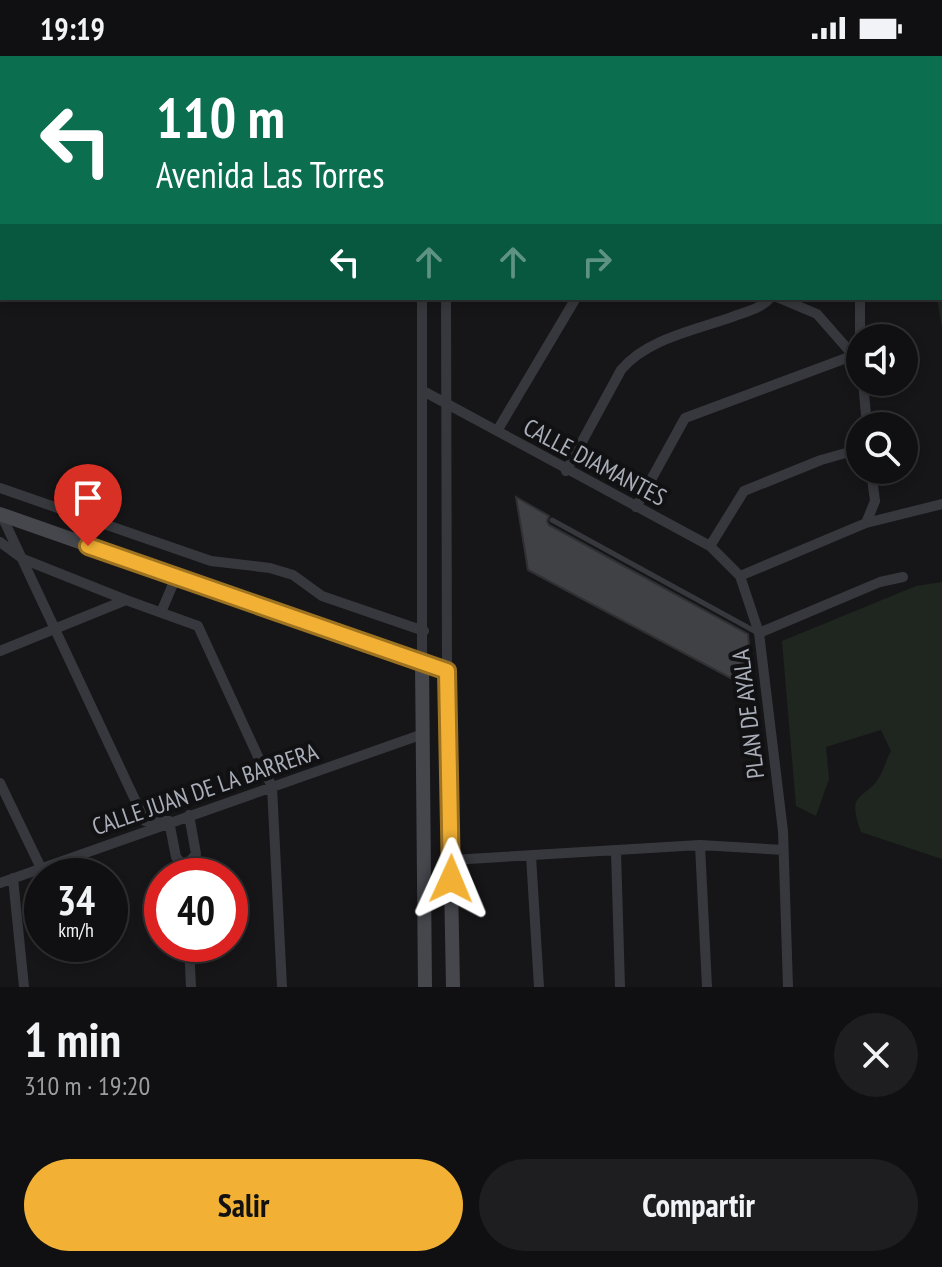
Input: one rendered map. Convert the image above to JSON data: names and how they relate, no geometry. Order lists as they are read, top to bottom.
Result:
{
  "streets": {
    "street": ["CALLE DIAMANTES", "PLAN DE AYALA", "CALLE JUAN DE LA BARRERA"]
  },
  "crossings": [
    ["CALLE DIAMANTES", "PLAN DE AYALA"]
  ],
  "page": {
    "status": "19:19",
    "turn": ["110 m", "Avenida Las Torres"],
    "speed": "34 km/h",
    "limit": "40",
    "heading": ["1 min", "310 m · 19:20"],
    "buttons": ["Salir", "Compartir"]
  }
}
